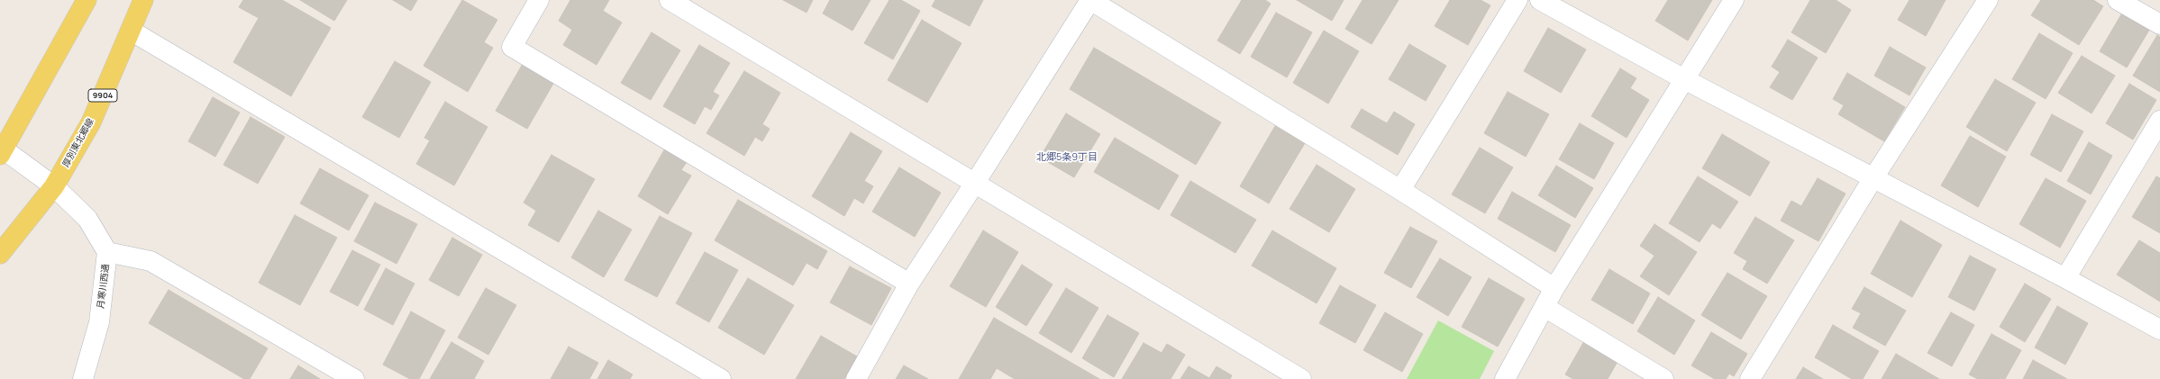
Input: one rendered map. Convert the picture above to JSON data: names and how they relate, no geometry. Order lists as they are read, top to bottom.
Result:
{
  "streets": {
    "main road": ["9904", "厚別東北郷線"],
    "street": ["月寒川西通"]
  },
  "crossings": [
    ["厚別東北郷線", "月寒川西通"]
  ],
  "districts": ["北郷5条9丁目"]
}
